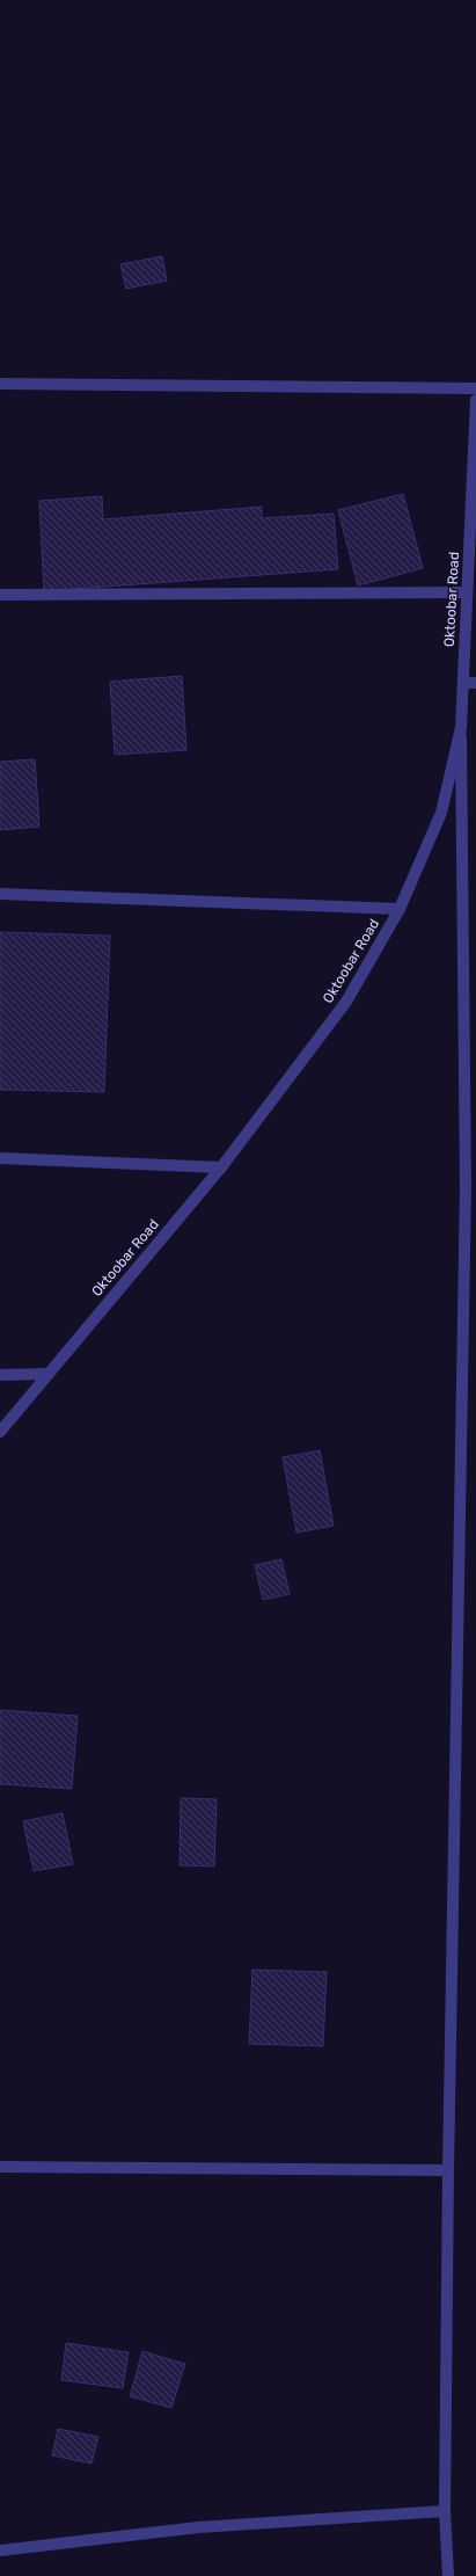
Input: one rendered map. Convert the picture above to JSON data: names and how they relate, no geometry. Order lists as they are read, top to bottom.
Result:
{
  "streets": {
    "street": ["Oktoobar Road"]
  }
}
